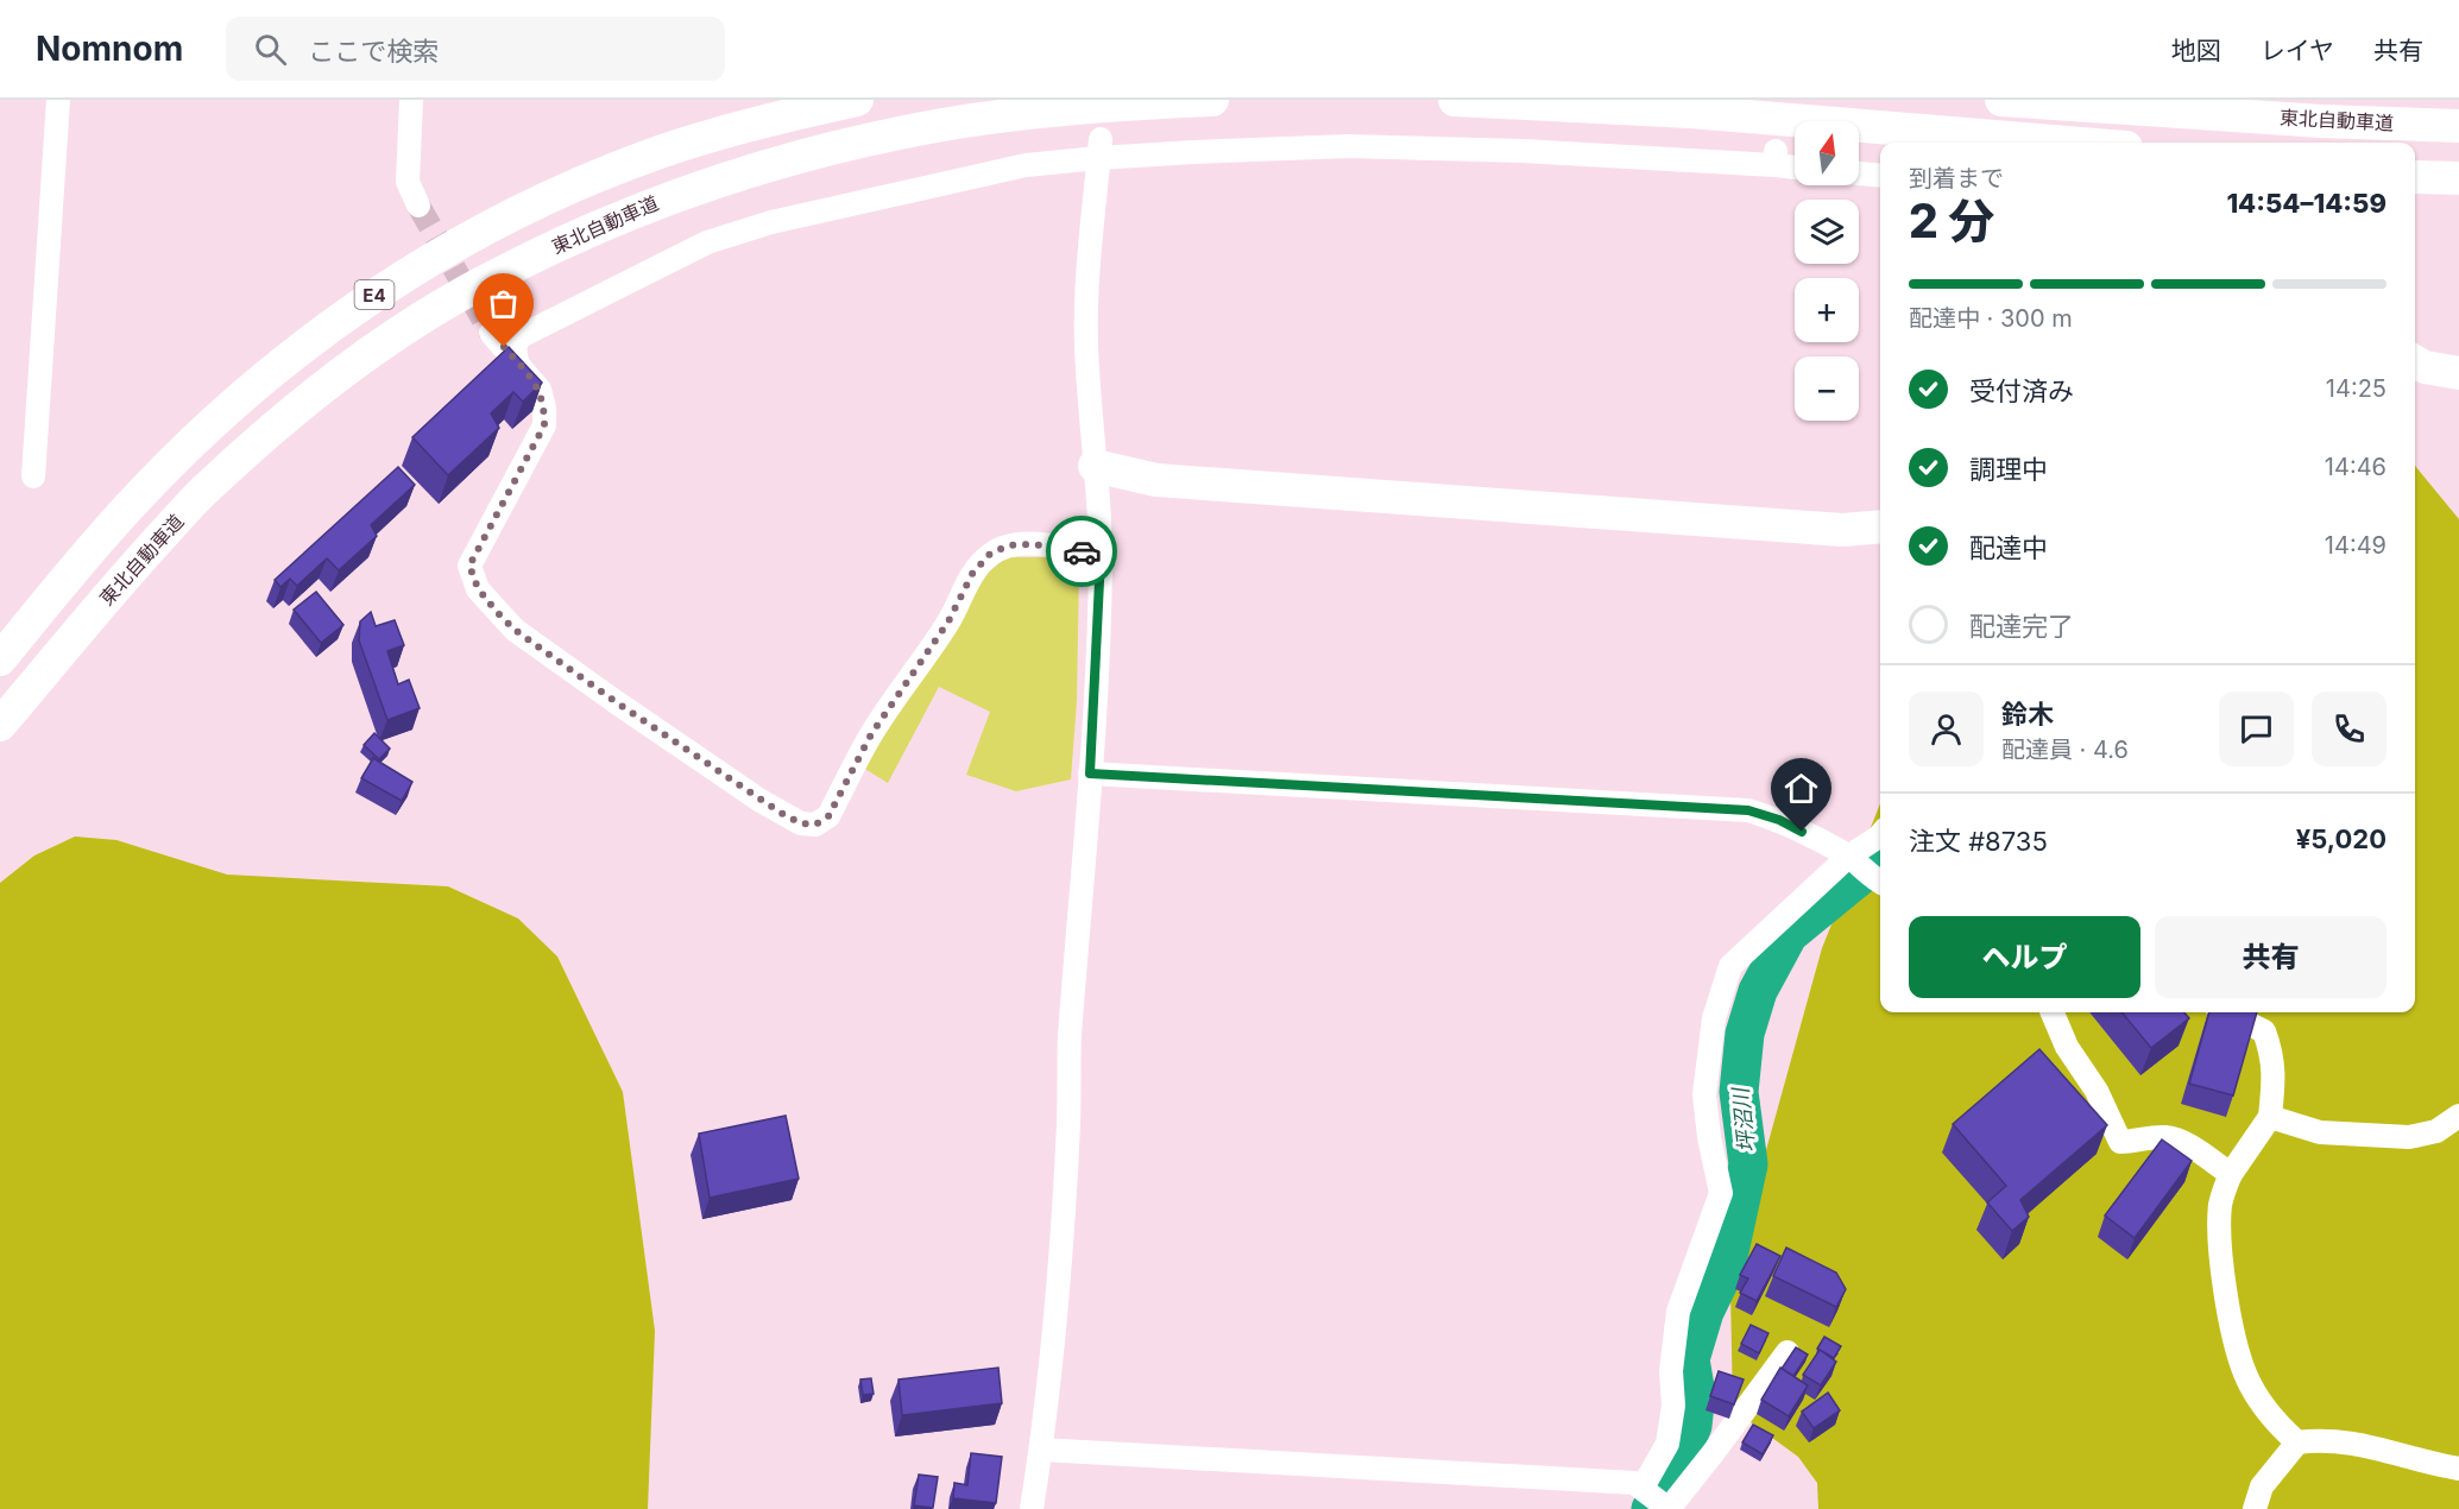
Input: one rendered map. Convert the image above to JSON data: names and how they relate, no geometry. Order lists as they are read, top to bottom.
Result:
{
  "streets": {
    "highway": ["東北自動車道", "E4"]
  },
  "water": ["坪沼川"],
  "north": "top",
  "page": {
    "header": "Nomnom",
    "search": "ここで検索",
    "nav": ["地図", "レイヤ", "共有"],
    "map_buttons": ["+", "−"],
    "heading": ["2 分", "到着まで", "14:54–14:59"],
    "panel": [
      "鈴木",
      "配達員 · 4.6",
      "注文 #8735",
      "¥5,020"
    ],
    "bar": "配達中 · 300 m",
    "list": [
      ["受付済み", "14:25"],
      ["調理中", "14:46"],
      ["配達中", "14:49"],
      "配達完了"
    ],
    "buttons": ["ヘルプ", "共有"]
  }
}
